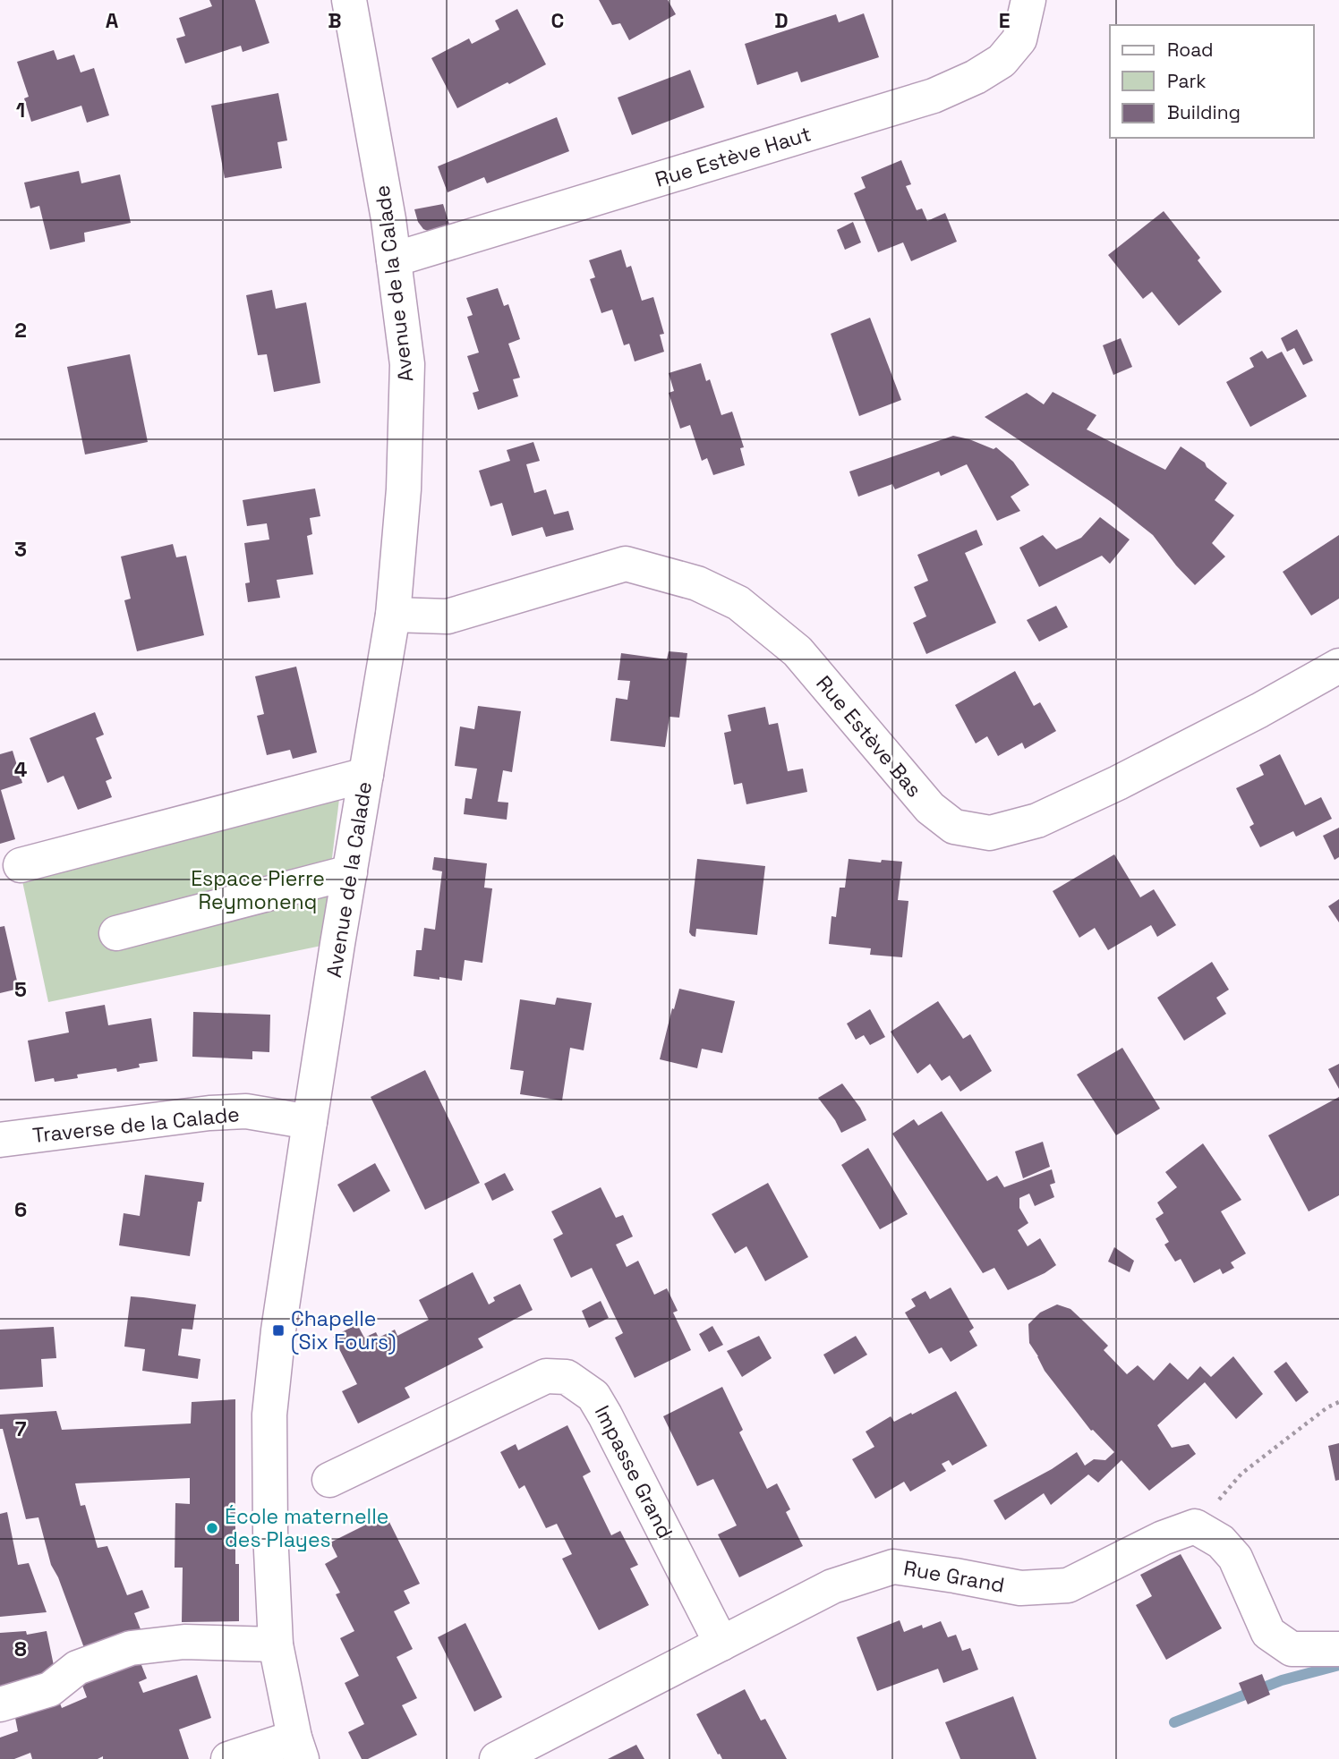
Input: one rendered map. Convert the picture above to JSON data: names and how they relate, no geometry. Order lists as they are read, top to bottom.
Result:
{
  "streets": {
    "street": [
      "Rue Estève Haut",
      "Avenue de la Calade",
      "Rue Estève Bas",
      "Traverse de la Calade",
      "Impasse Grand",
      "Rue Grand"
    ]
  },
  "crossings": [
    ["Rue Estève Haut", "Avenue de la Calade"],
    ["Avenue de la Calade", "Rue Estève Bas"],
    ["Avenue de la Calade", "Traverse de la Calade"],
    ["Impasse Grand", "Rue Grand"]
  ],
  "parks": ["Espace Pierre Reymonenq"],
  "places": {
    "transit": ["Chapelle (Six Fours)"],
    "other": ["École maternelle des Playes"]
  },
  "legend": ["Road", "Park", "Building"],
  "grid": {
    "columns": [
      "A",
      "B",
      "C",
      "D",
      "E"
    ],
    "rows": [
      "1",
      "2",
      "3",
      "4",
      "5",
      "6",
      "7",
      "8"
    ]
  }
}
